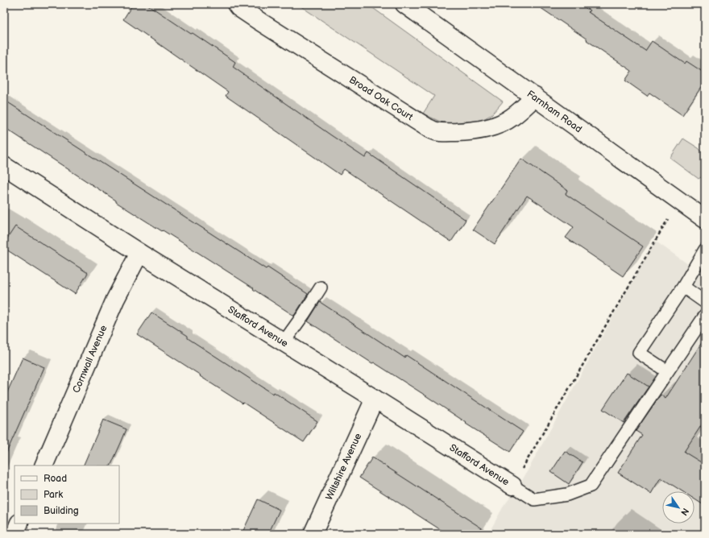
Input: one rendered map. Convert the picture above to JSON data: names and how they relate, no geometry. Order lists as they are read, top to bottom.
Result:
{
  "streets": {
    "street": [
      "Broad Oak Court",
      "Farnham Road",
      "Stafford Avenue",
      "Cornwall Avenue",
      "Wiltshire Avenue"
    ]
  },
  "crossings": [
    ["Broad Oak Court", "Farnham Road"],
    ["Stafford Avenue", "Cornwall Avenue"],
    ["Stafford Avenue", "Wiltshire Avenue"]
  ],
  "legend": ["Road", "Park", "Building"],
  "north": "bottom right"
}
